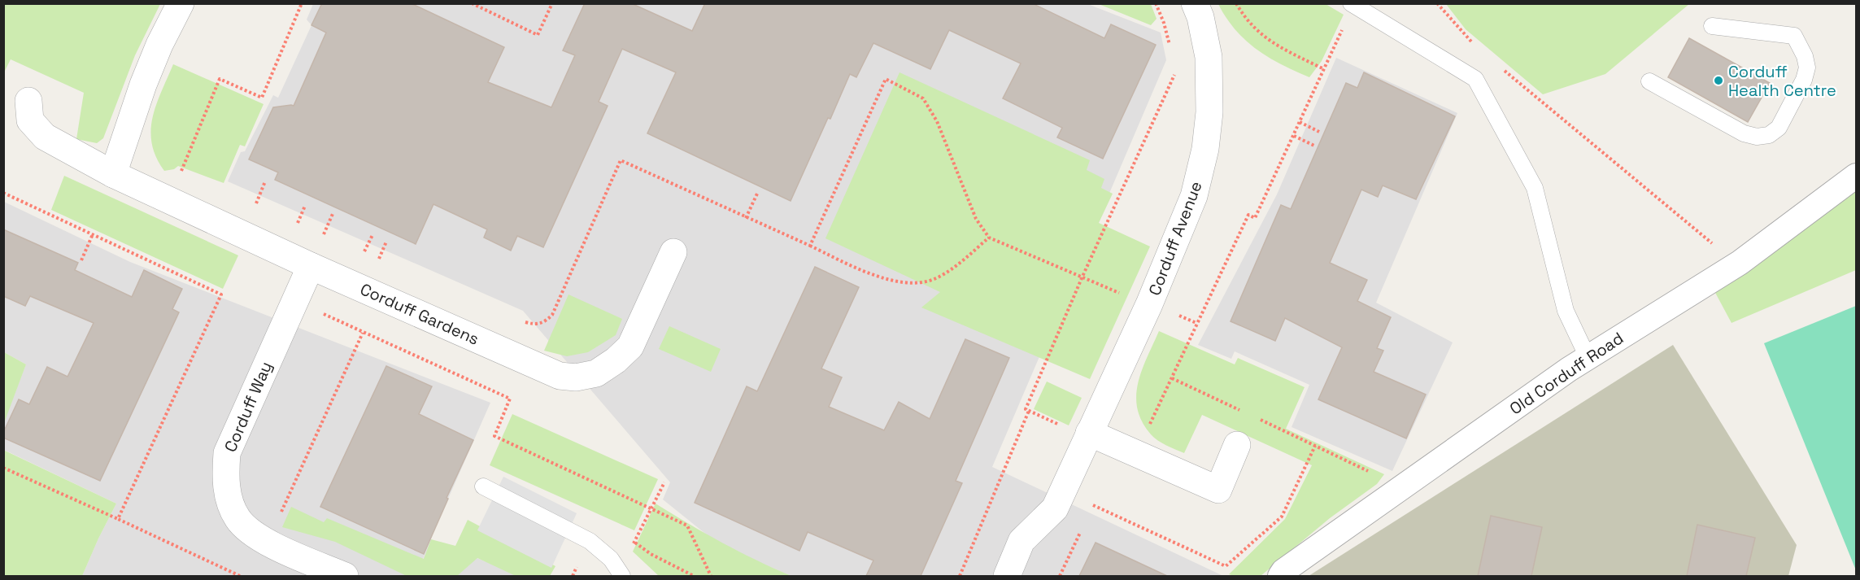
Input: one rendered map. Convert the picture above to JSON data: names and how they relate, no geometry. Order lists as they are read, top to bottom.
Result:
{
  "streets": {
    "street": [
      "Corduff Avenue",
      "Corduff Gardens",
      "Old Corduff Road",
      "Corduff Way"
    ]
  },
  "crossings": [
    ["Corduff Gardens", "Corduff Way"]
  ],
  "places": ["Corduff Health Centre"]
}
